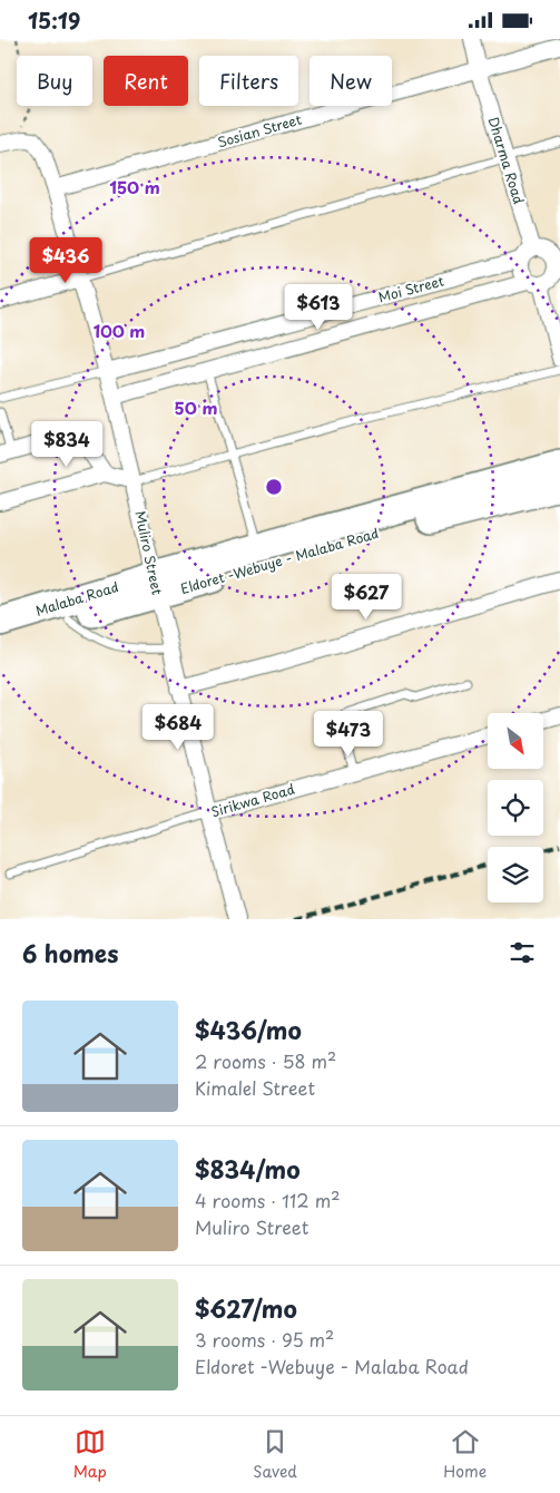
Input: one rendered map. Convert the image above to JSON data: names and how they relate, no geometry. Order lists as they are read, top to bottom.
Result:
{
  "streets": {
    "highway": ["Eldoret -Webuye - Malaba Road", "Malaba Road"],
    "street": [
      "Sosian Street",
      "Dharma Road",
      "Moi Street",
      "Muliro Street",
      "Sirikwa Road"
    ]
  },
  "crossings": [
    ["Sosian Street", "Dharma Road"],
    ["Sosian Street", "Muliro Street"],
    ["Dharma Road", "Moi Street"],
    ["Moi Street", "Muliro Street"],
    ["Muliro Street", "Eldoret -Webuye - Malaba Road"],
    ["Muliro Street", "Malaba Road"],
    ["Muliro Street", "Sirikwa Road"],
    ["Eldoret -Webuye - Malaba Road", "Malaba Road"]
  ],
  "north": "bottom right",
  "page": {
    "status": "15:19",
    "chip": [
      "Buy",
      "Rent",
      "Filters",
      "New"
    ],
    "price": [
      "$436",
      "$613",
      "$834",
      "$627",
      "$684",
      "$473"
    ],
    "heading": "6 homes",
    "list": [
      {
        "name": "$436/mo",
        "note": "2 rooms · 58 m² · Kimalel Street"
      },
      {
        "name": "$834/mo",
        "note": "4 rooms · 112 m² · Muliro Street"
      },
      {
        "name": "$627/mo",
        "note": "3 rooms · 95 m² · Eldoret -Webuye - Malaba Road"
      }
    ],
    "tabs": ["Map", "Saved", "Home"]
  },
  "rings": ["150 m", "100 m", "50 m"]
}
